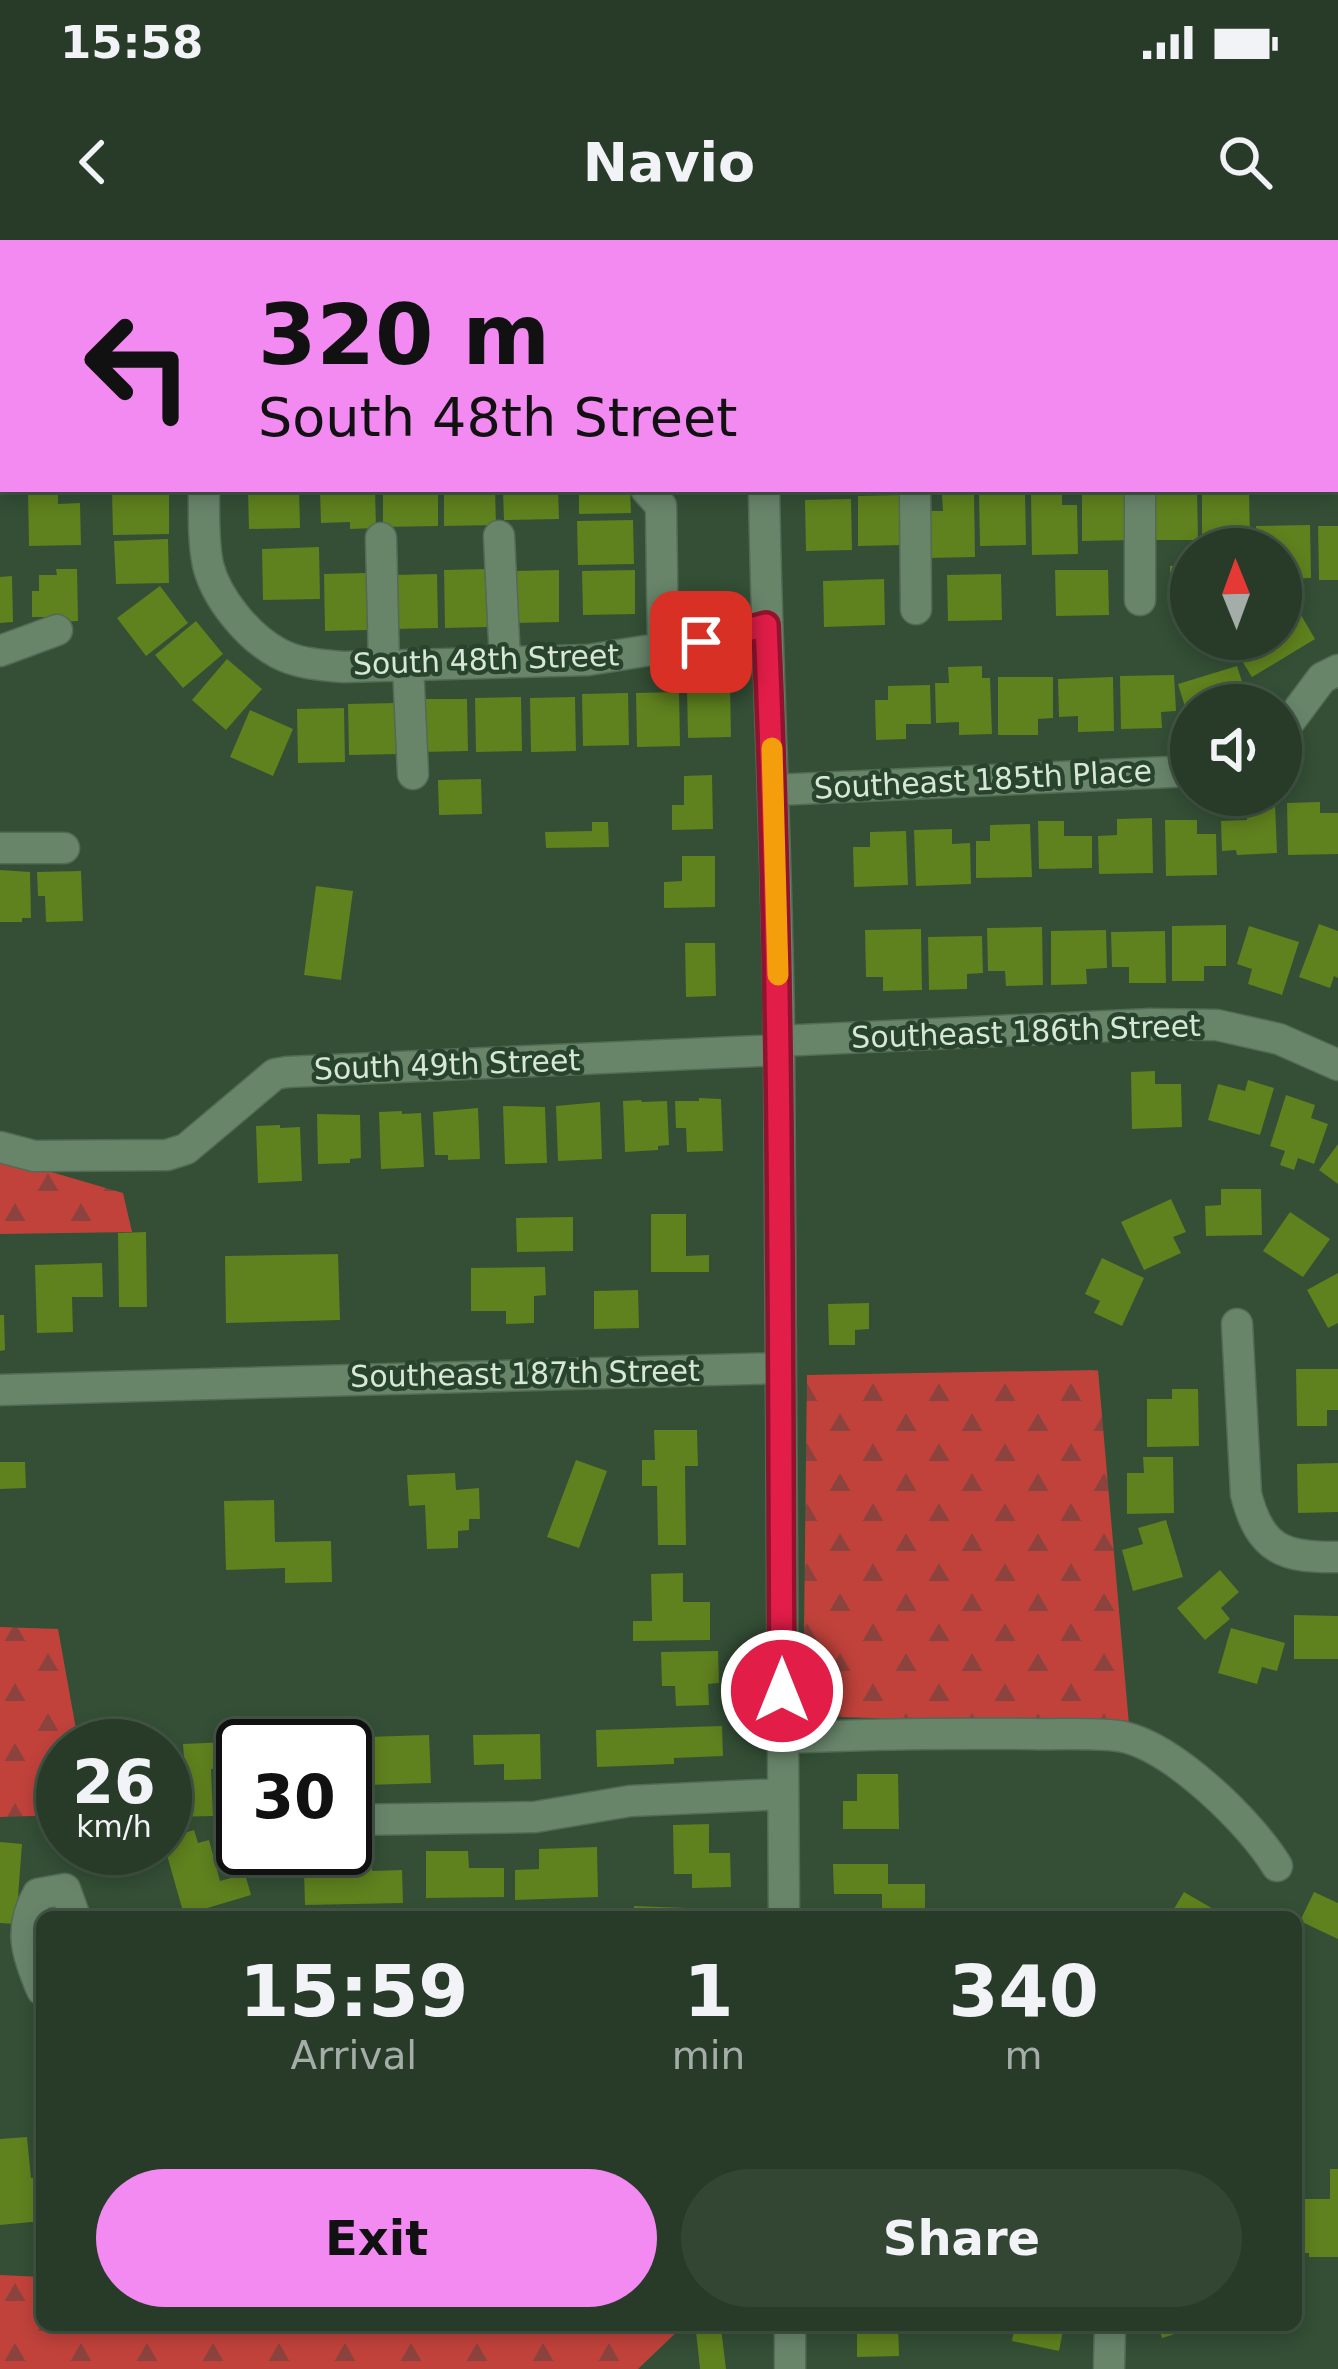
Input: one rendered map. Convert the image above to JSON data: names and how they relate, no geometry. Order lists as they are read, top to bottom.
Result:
{
  "streets": {
    "street": [
      "South 48th Street",
      "Southeast 185th Place",
      "Southeast 186th Street",
      "South 49th Street",
      "Southeast 187th Street"
    ]
  },
  "crossings": [
    ["Southeast 186th Street", "South 49th Street"]
  ],
  "north": "top",
  "page": {
    "status": "15:58",
    "header": "Navio",
    "turn": ["320 m", "South 48th Street"],
    "speed": "26 km/h",
    "limit": "30",
    "eta": [
      "15:59",
      "Arrival",
      "1",
      "min",
      "340",
      "m"
    ],
    "buttons": ["Exit", "Share"]
  }
}
